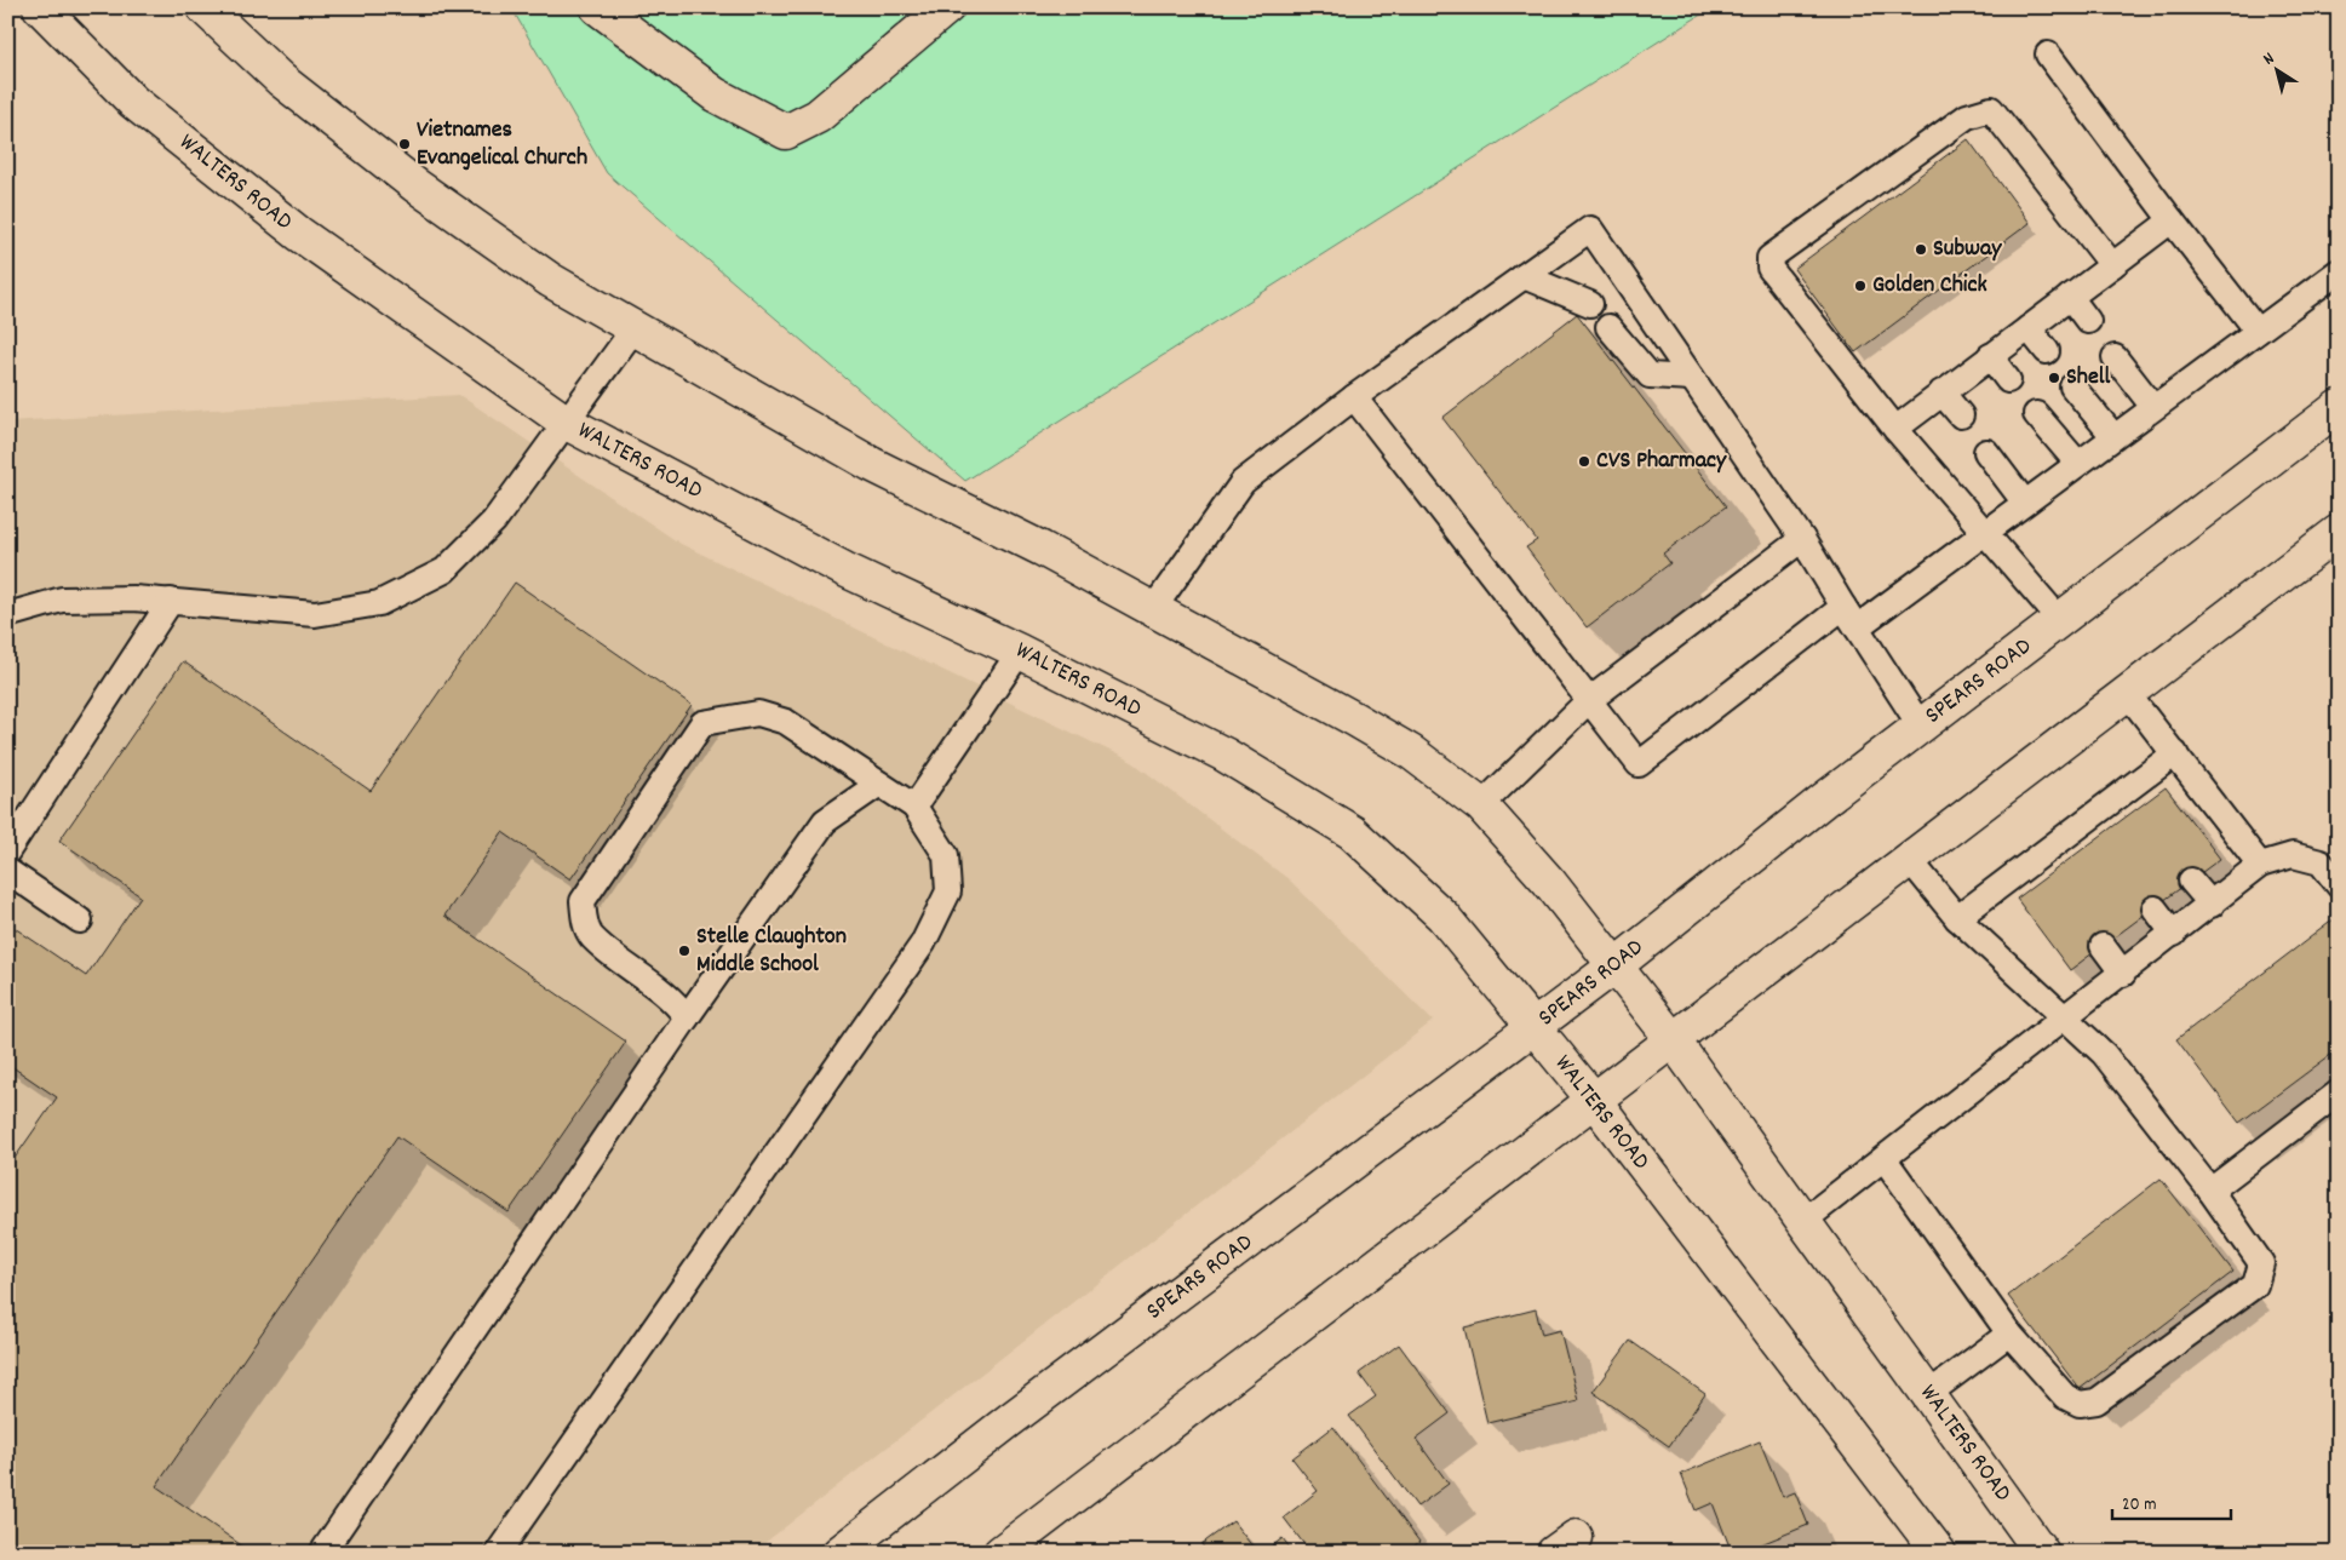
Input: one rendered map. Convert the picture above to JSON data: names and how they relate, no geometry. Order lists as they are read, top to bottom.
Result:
{
  "streets": {
    "street": ["WALTERS ROAD", "SPEARS ROAD"]
  },
  "crossings": [
    ["WALTERS ROAD", "SPEARS ROAD"]
  ],
  "places": [
    "Vietnames Evangelical Church",
    "Subway",
    "Golden Chick",
    "Shell",
    "CVS Pharmacy",
    "Stelle Claughton Middle School"
  ],
  "scale_bar": "20 m",
  "north": "top left"
}
